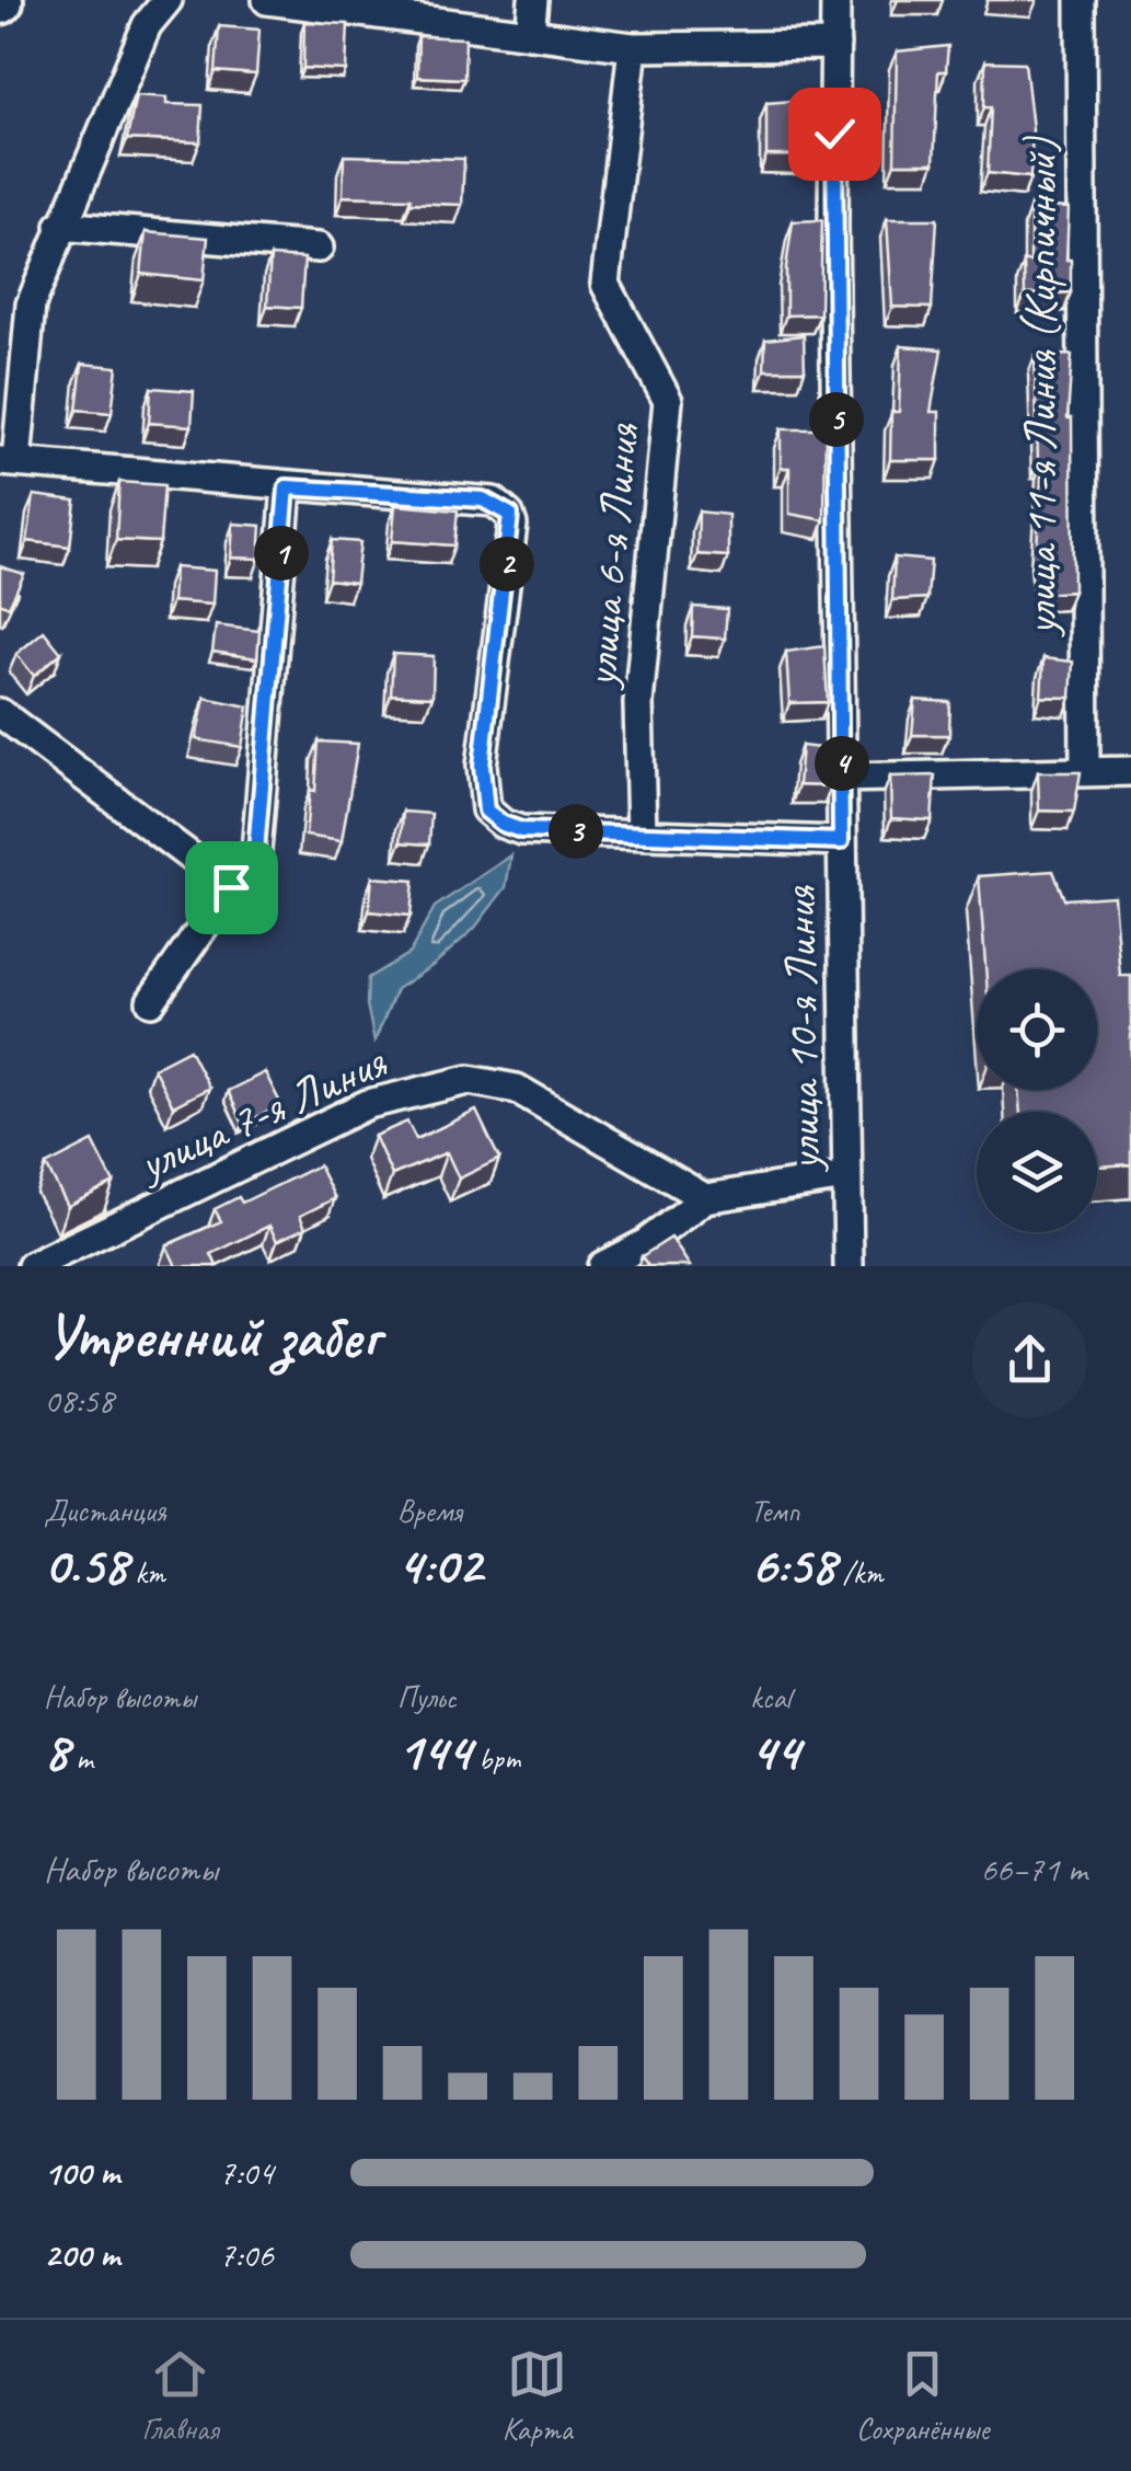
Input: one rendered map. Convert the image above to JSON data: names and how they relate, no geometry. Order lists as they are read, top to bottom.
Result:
{
  "streets": {
    "street": [
      "улица 11-я Линия (Кирпичный)",
      "улица 6-я Линия",
      "улица 10-я Линия",
      "улица 7-я Линия"
    ]
  },
  "page": {
    "pins": [
      "5",
      "1",
      "2",
      "4",
      "3"
    ],
    "heading": ["Утренний забег", "08:58"],
    "stats": [
      ["Дистанция", "0.58 km"],
      ["Время", "4:02"],
      ["Темп", "6:58 /km"],
      ["Набор высоты", "8 m"],
      ["Пульс", "144 bpm"],
      ["kcal", "44"]
    ],
    "chart": ["Набор высоты", "66–71 m"],
    "list": [
      {
        "name": "100 m",
        "note": "7:04"
      },
      {
        "name": "200 m",
        "note": "7:06"
      }
    ],
    "tabs": ["Главная", "Карта", "Сохранённые"]
  }
}
